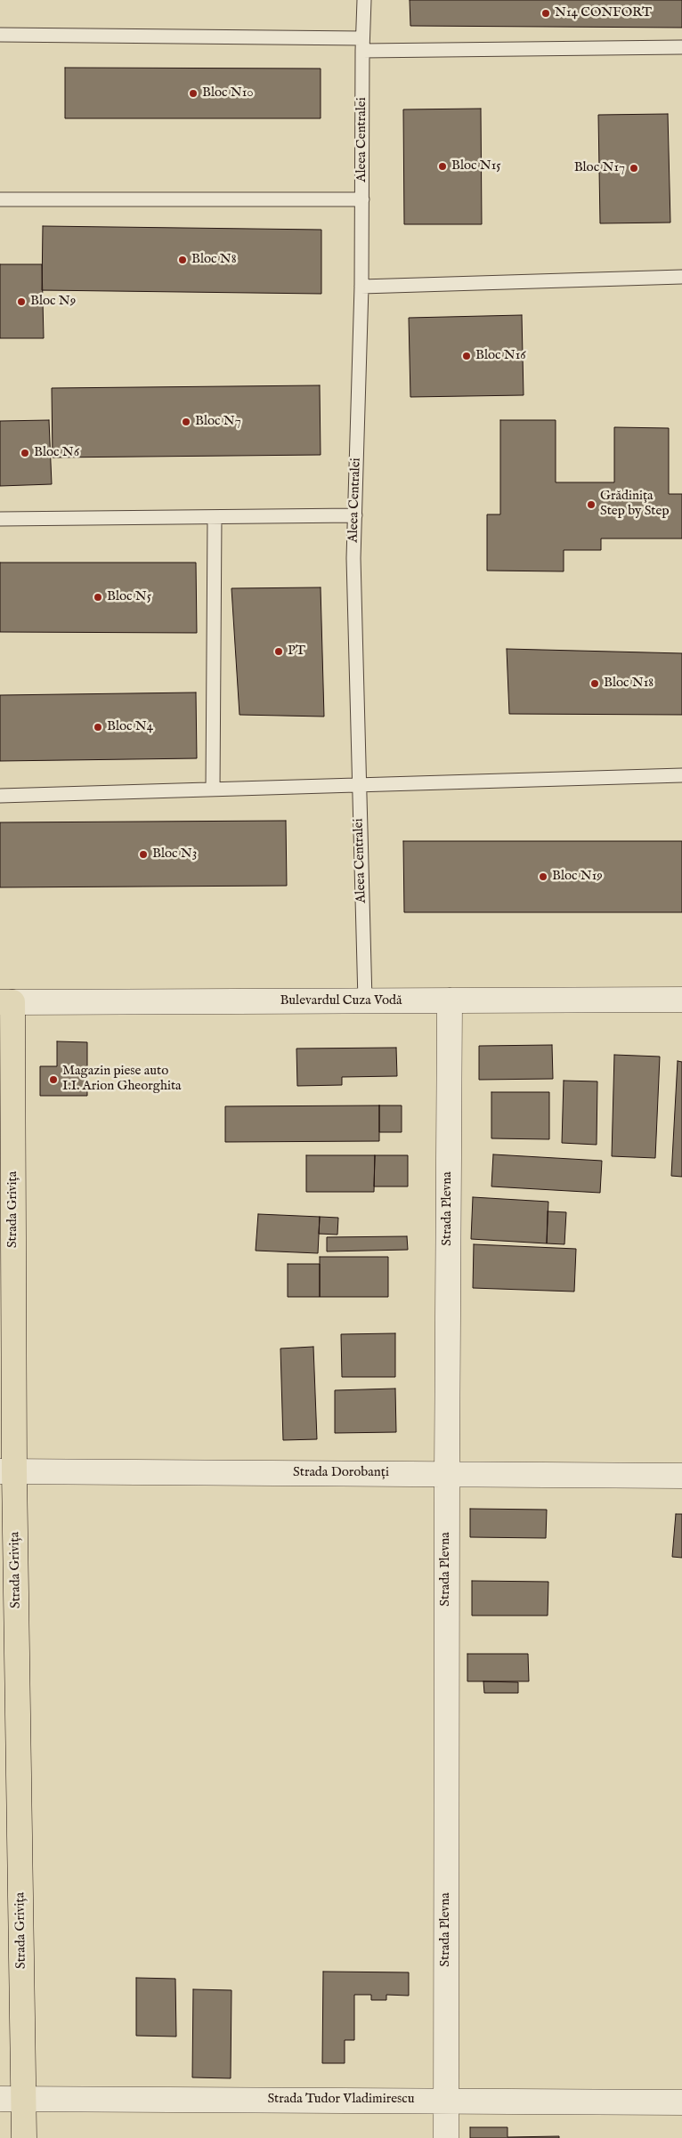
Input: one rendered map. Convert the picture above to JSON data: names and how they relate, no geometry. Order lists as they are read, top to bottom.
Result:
{
  "streets": {
    "main road": ["Strada Grivița"],
    "street": [
      "Bulevardul Cuza Vodă",
      "Strada Plevna",
      "Strada Dorobanți",
      "Strada Tudor Vladimirescu"
    ],
    "lane": ["Aleea Centralei"]
  },
  "crossings": [
    ["Aleea Centralei", "Bulevardul Cuza Vodă"],
    ["Bulevardul Cuza Vodă", "Strada Plevna"],
    ["Bulevardul Cuza Vodă", "Strada Grivița"],
    ["Strada Plevna", "Strada Dorobanți"],
    ["Strada Plevna", "Strada Tudor Vladimirescu"],
    ["Strada Grivița", "Strada Dorobanți"],
    ["Strada Grivița", "Strada Tudor Vladimirescu"]
  ],
  "places": [
    "N14 CONFORT",
    "Bloc N10",
    "Bloc N15",
    "Bloc N17",
    "Bloc N8",
    "Bloc N9",
    "Bloc N16",
    "Bloc N7",
    "Bloc N6",
    "Grădinița Step by Step",
    "Bloc N5",
    "PT",
    "Bloc N18",
    "Bloc N4",
    "Bloc N3",
    "Bloc N19",
    "Magazin piese auto I.I. Arion Gheorghita"
  ]
}
